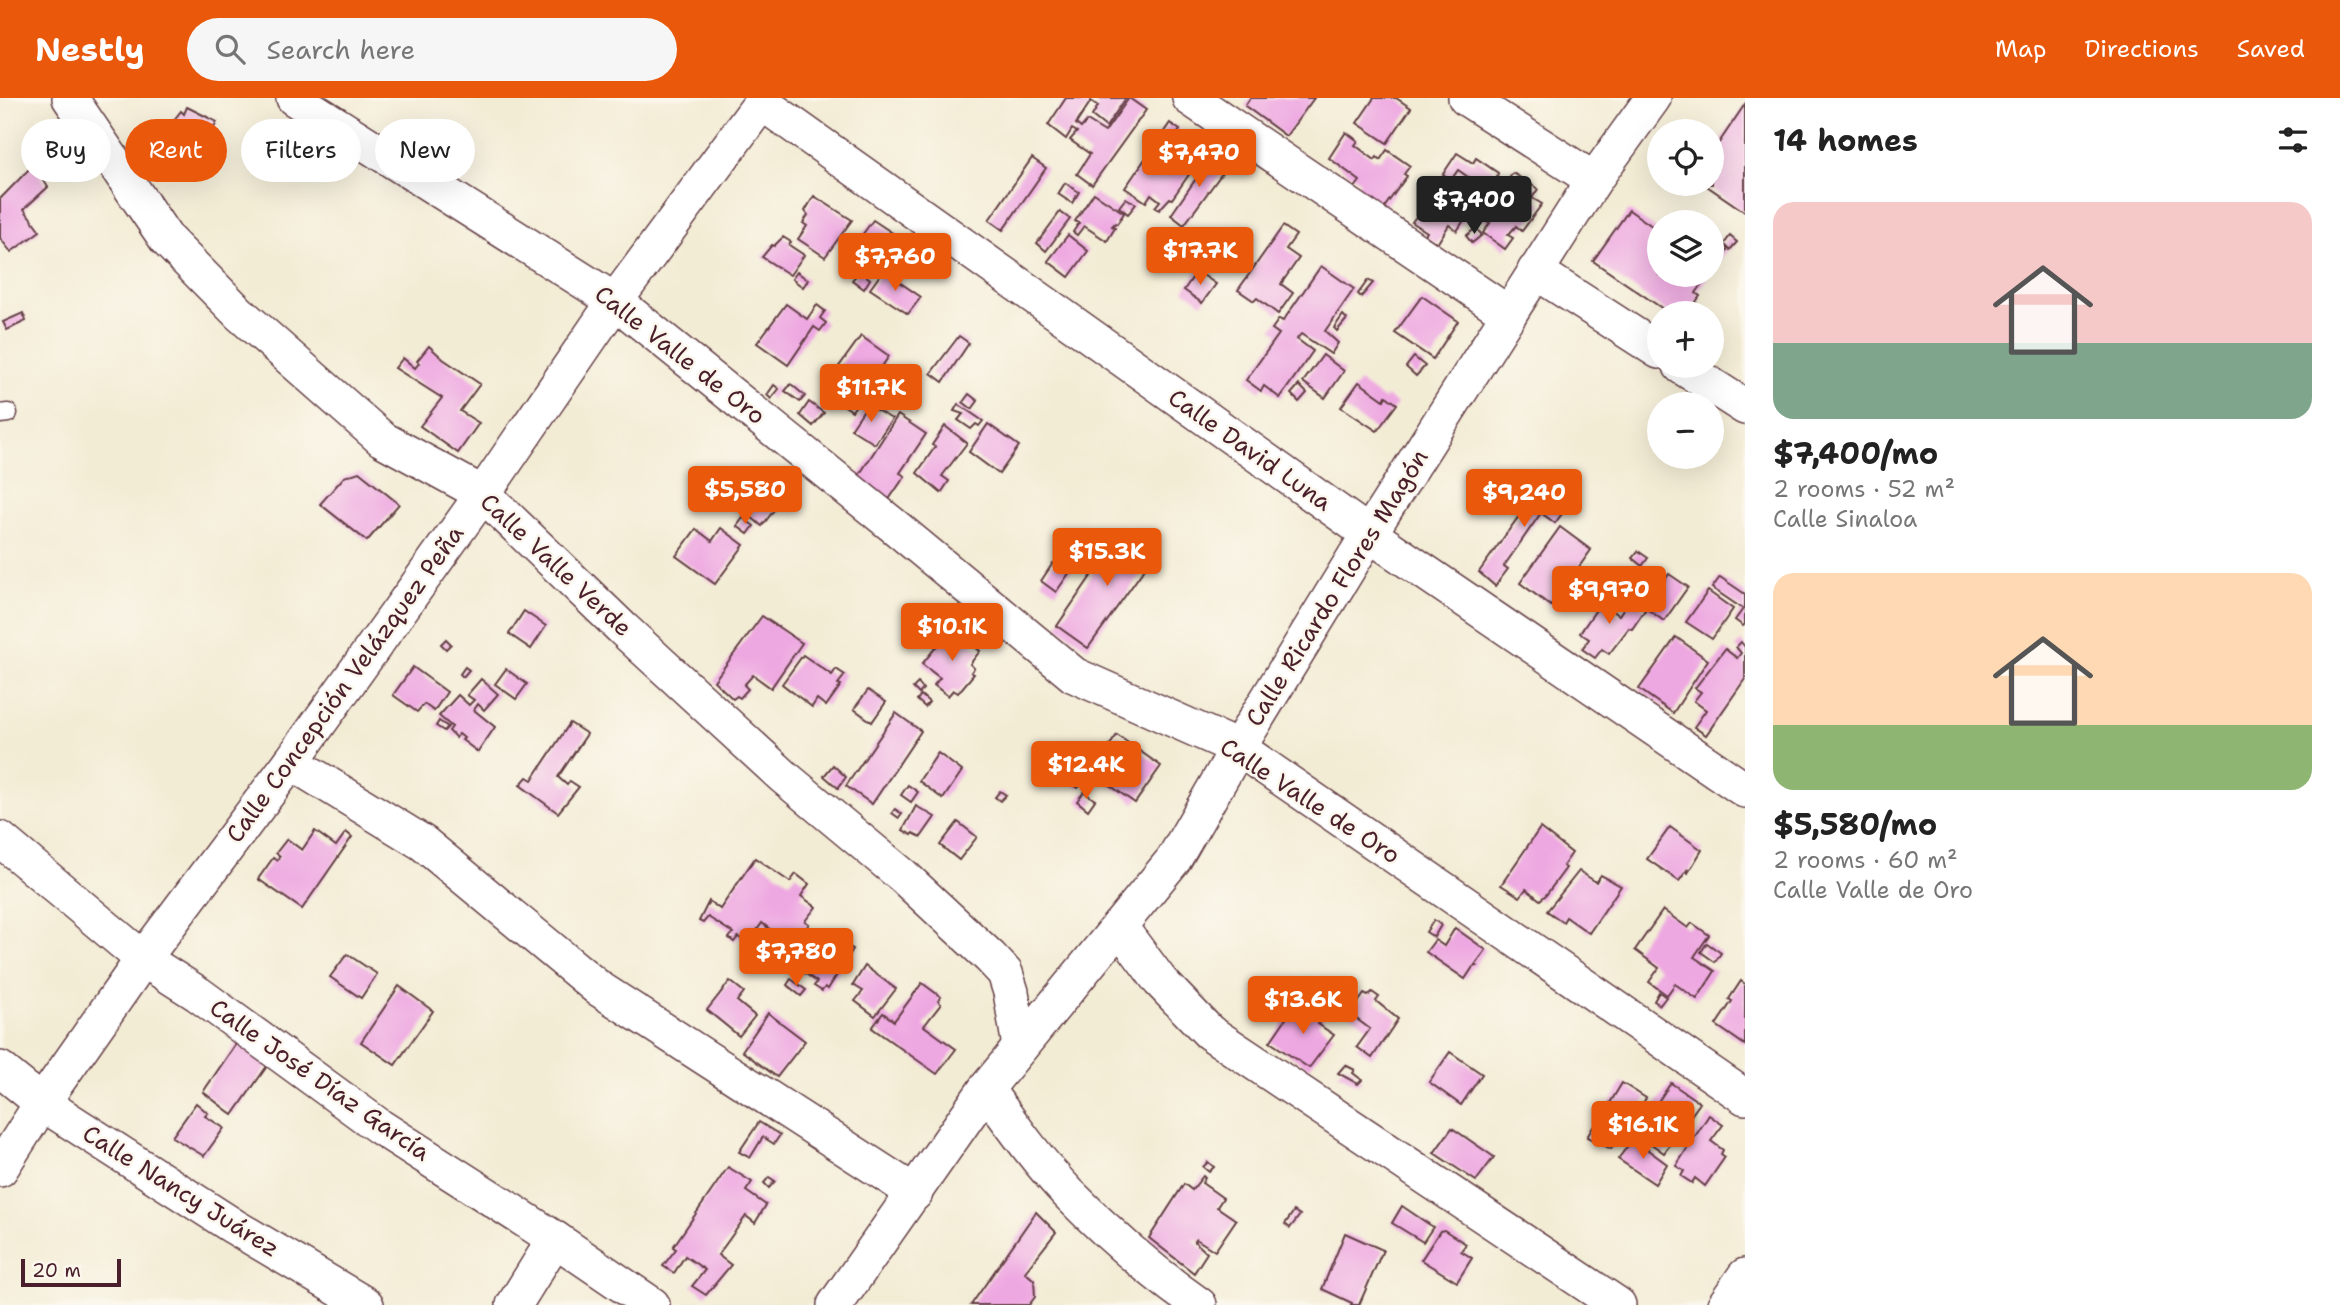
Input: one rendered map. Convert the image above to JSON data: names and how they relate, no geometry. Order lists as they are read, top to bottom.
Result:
{
  "streets": {
    "street": [
      "Calle Valle de Oro",
      "Calle David Luna",
      "Calle Valle Verde",
      "Calle Ricardo Flores Magón",
      "Calle Concepción Velázquez Peña",
      "Calle José Díaz García",
      "Calle Nancy Juárez"
    ]
  },
  "crossings": [
    ["Calle Valle de Oro", "Calle Ricardo Flores Magón"],
    ["Calle Valle de Oro", "Calle Concepción Velázquez Peña"],
    ["Calle David Luna", "Calle Ricardo Flores Magón"],
    ["Calle David Luna", "Calle Concepción Velázquez Peña"],
    ["Calle Valle Verde", "Calle Ricardo Flores Magón"],
    ["Calle Valle Verde", "Calle Concepción Velázquez Peña"],
    ["Calle Concepción Velázquez Peña", "Calle José Díaz García"],
    ["Calle Concepción Velázquez Peña", "Calle Nancy Juárez"]
  ],
  "scale_bar": "20 m",
  "page": {
    "header": "Nestly",
    "search": "Search here",
    "nav": ["Map", "Directions", "Saved"],
    "heading": "14 homes",
    "map_buttons": ["+", "−"],
    "chip": [
      "Buy",
      "Rent",
      "Filters",
      "New"
    ],
    "price": [
      "$7,470",
      "$7,400",
      "$17.7K",
      "$7,760",
      "$11.7K",
      "$5,580",
      "$9,240",
      "$15.3K",
      "$9,970",
      "$10.1K",
      "$12.4K",
      "$7,780",
      "$13.6K",
      "$16.1K"
    ],
    "list": [
      {
        "name": "$7,400/mo",
        "note": "2 rooms · 52 m² · Calle Sinaloa"
      },
      {
        "name": "$5,580/mo",
        "note": "2 rooms · 60 m² · Calle Valle de Oro"
      }
    ],
    "scale": "20 m"
  }
}
